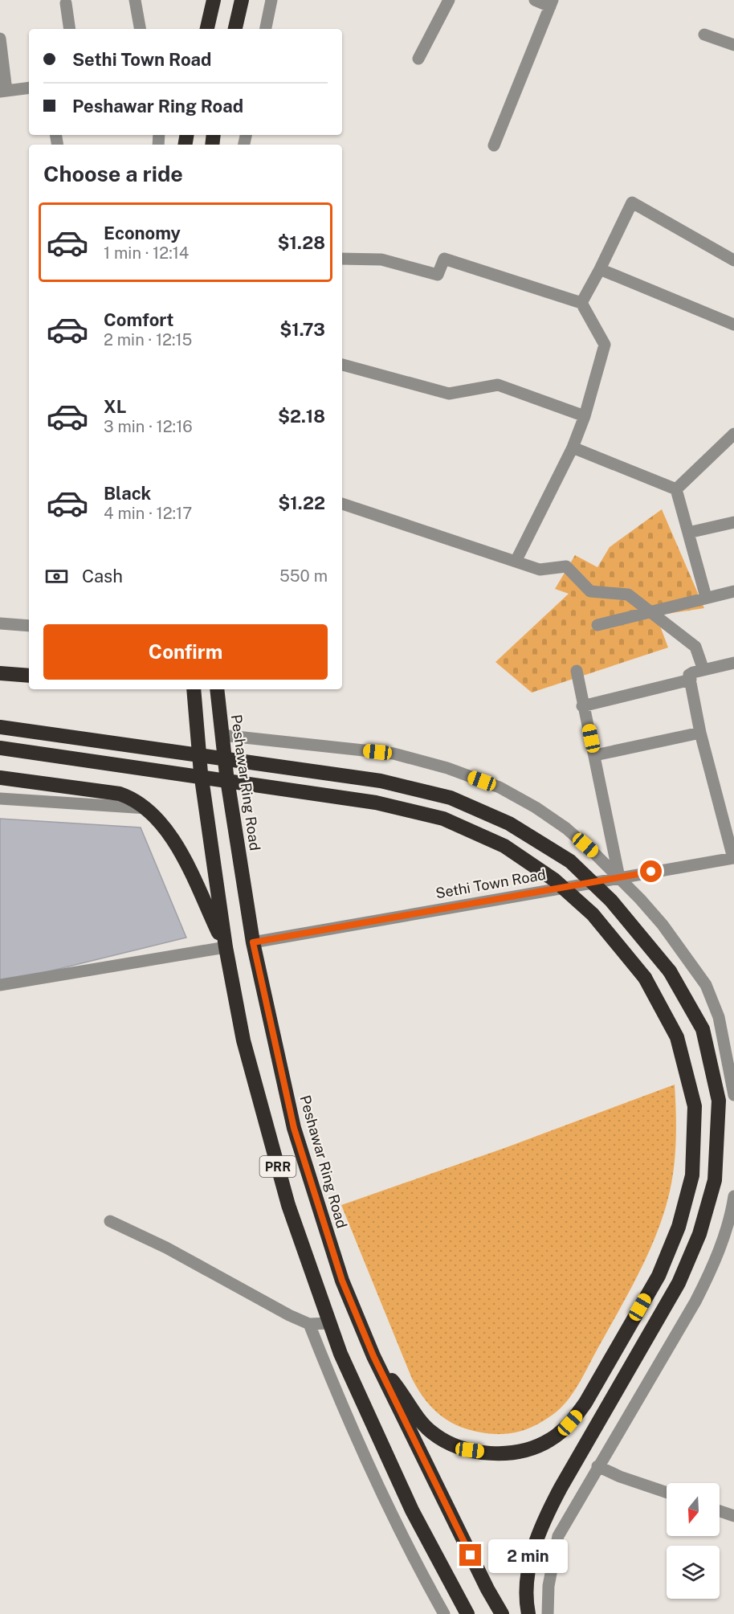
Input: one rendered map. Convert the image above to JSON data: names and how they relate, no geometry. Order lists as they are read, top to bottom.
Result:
{
  "streets": {
    "highway": ["Peshawar Ring Road", "PRR"],
    "street": ["Sethi Town Road"]
  },
  "crossings": [
    ["Peshawar Ring Road", "Sethi Town Road"]
  ],
  "north": "bottom",
  "page": {
    "banner": ["Sethi Town Road", "Peshawar Ring Road"],
    "heading": "Choose a ride",
    "list": [
      {
        "name": "Economy",
        "note": "1 min · 12:14",
        "value": "$1.28"
      },
      {
        "name": "Comfort",
        "note": "2 min · 12:15",
        "value": "$1.73"
      },
      {
        "name": "XL",
        "note": "3 min · 12:16",
        "value": "$2.18"
      },
      {
        "name": "Black",
        "note": "4 min · 12:17",
        "value": "$1.22"
      }
    ],
    "pay": ["Cash", "550 m"],
    "buttons": "Confirm",
    "bubble": "2 min"
  }
}
